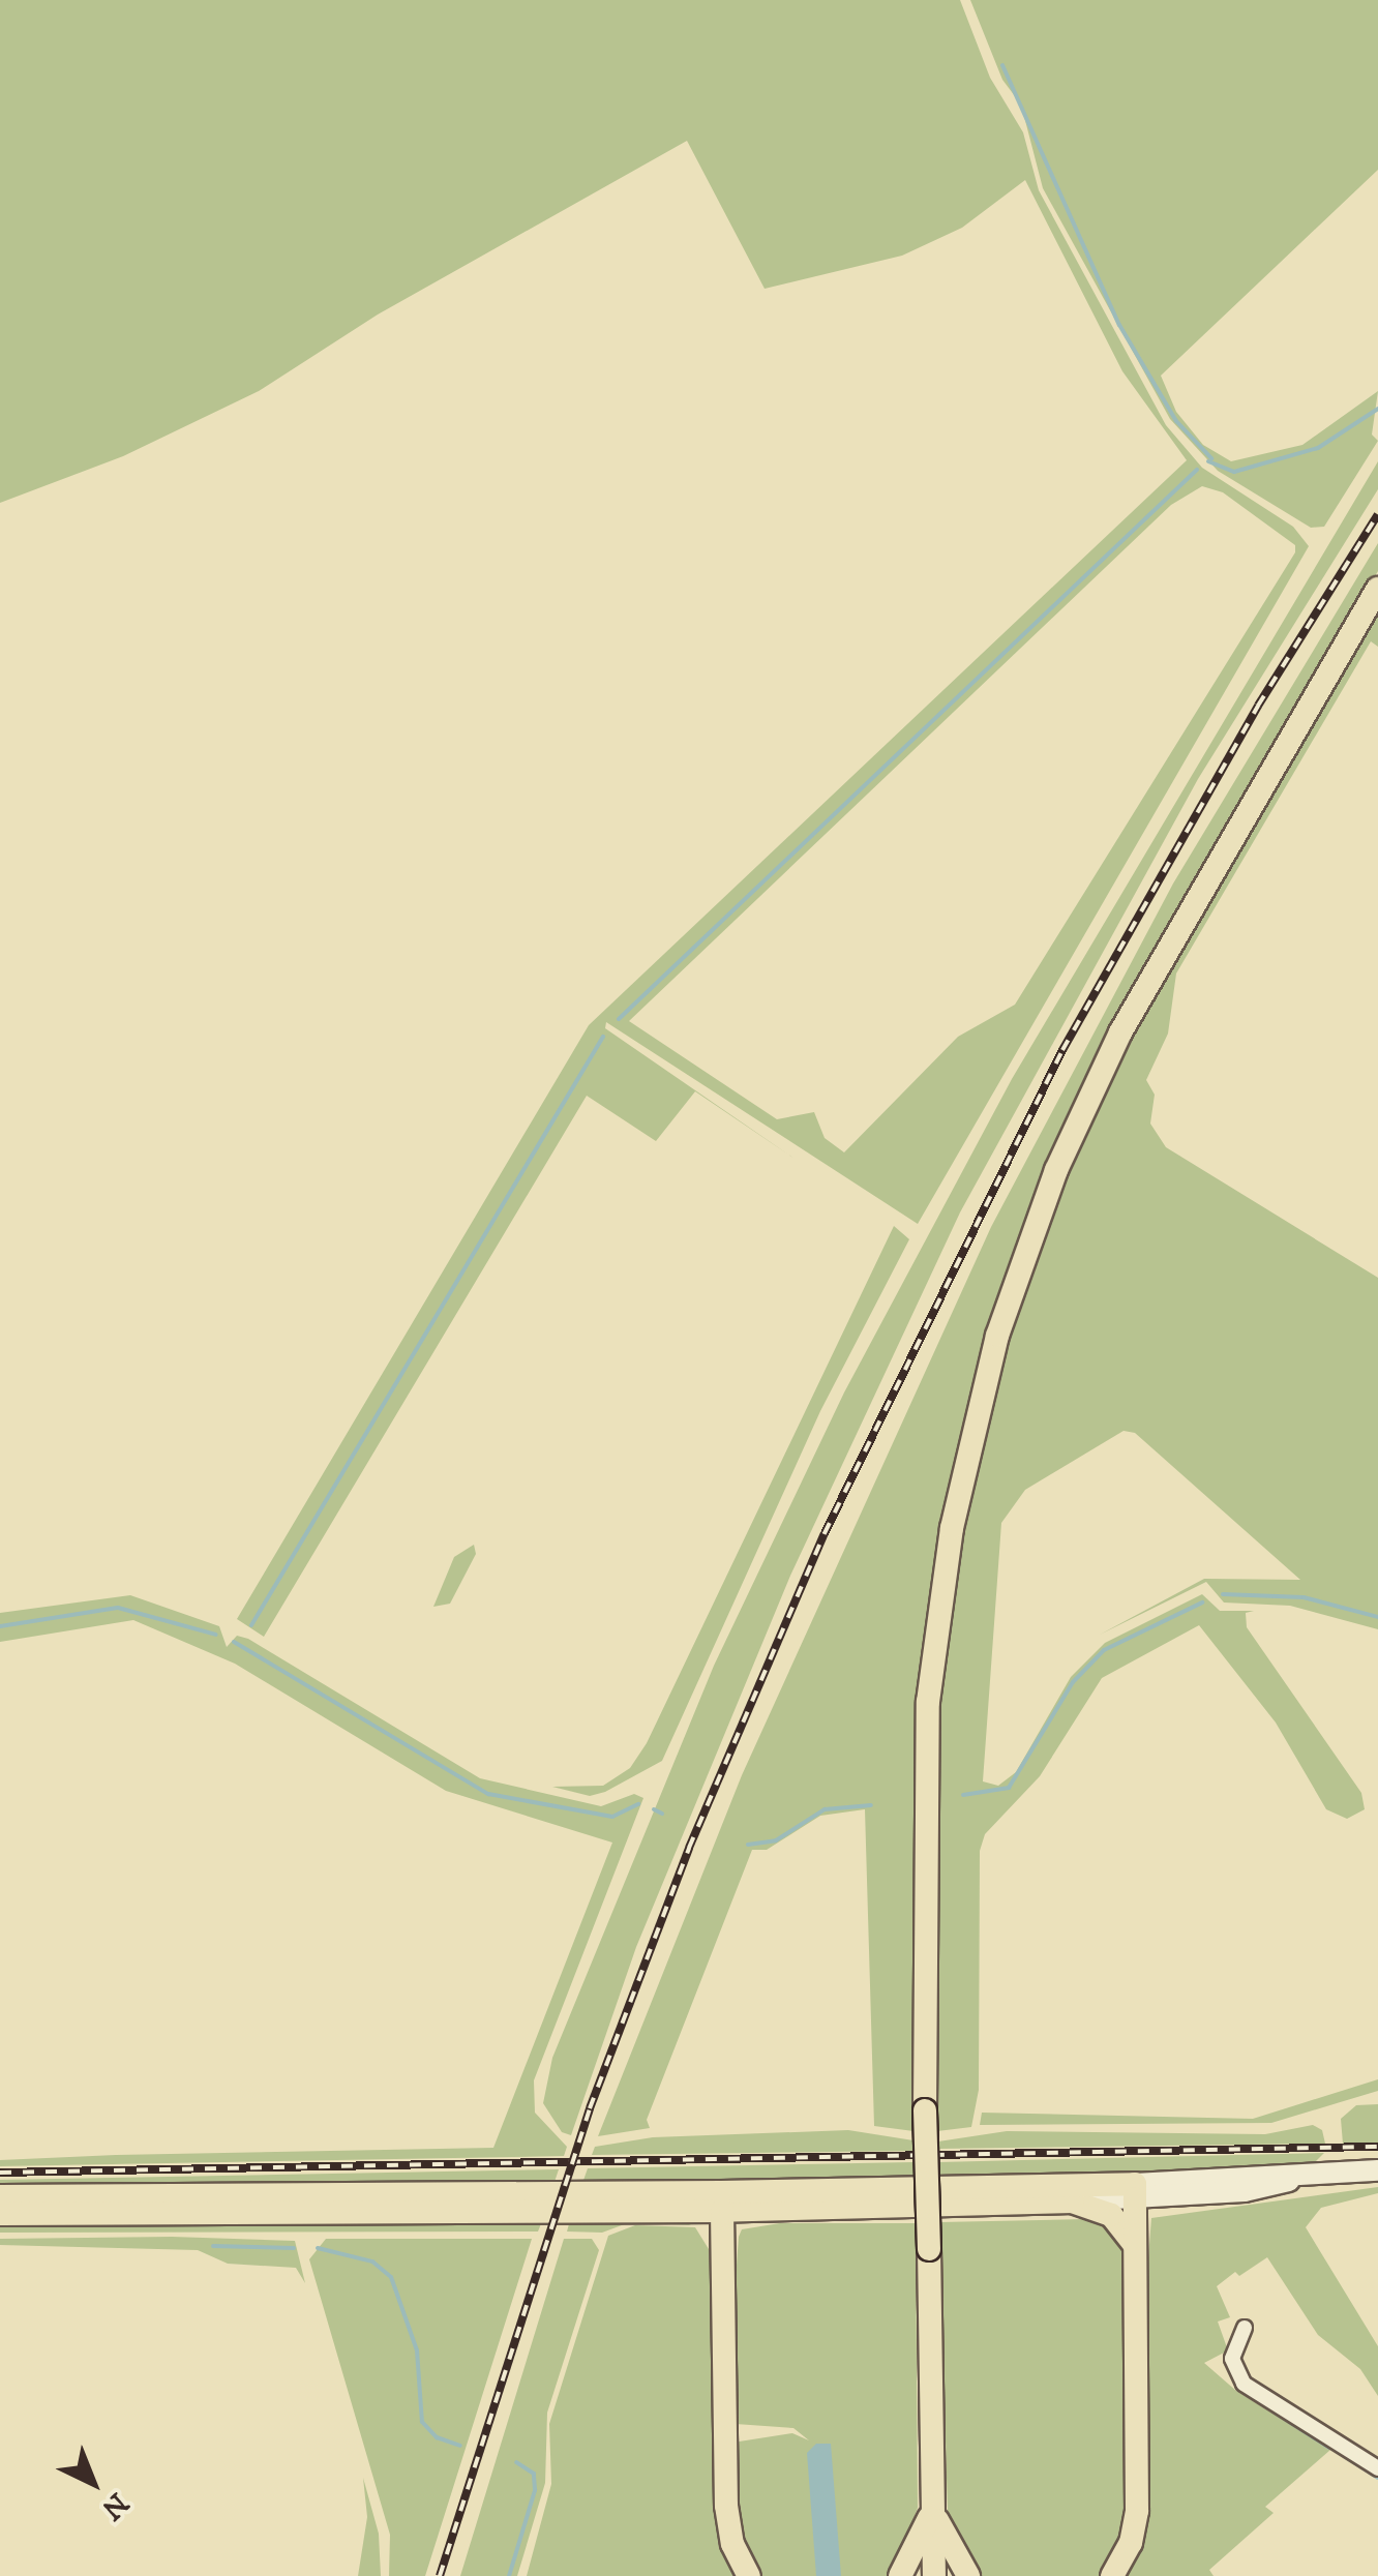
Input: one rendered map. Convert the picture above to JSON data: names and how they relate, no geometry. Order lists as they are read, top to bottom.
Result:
{
  "north": "bottom right"
}
